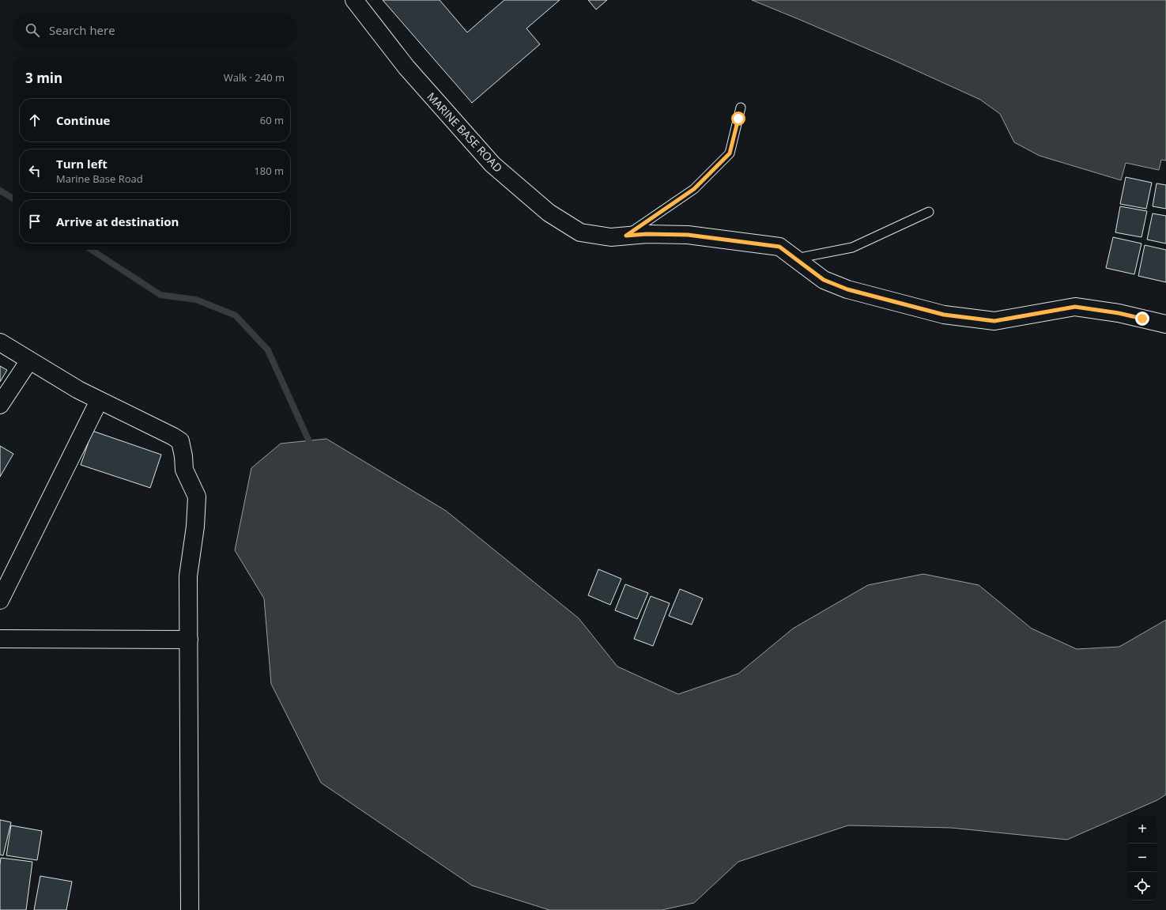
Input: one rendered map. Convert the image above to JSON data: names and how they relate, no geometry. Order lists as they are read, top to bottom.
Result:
{
  "streets": {
    "street": ["MARINE BASE ROAD"]
  },
  "page": {
    "search": "Search here",
    "heading": ["3 min", "Walk · 240 m"],
    "list": [
      ["Continue", "60 m"],
      ["Turn left", "Marine Base Road", "180 m"],
      "Arrive at destination"
    ],
    "map_buttons": ["+", "−"]
  }
}
